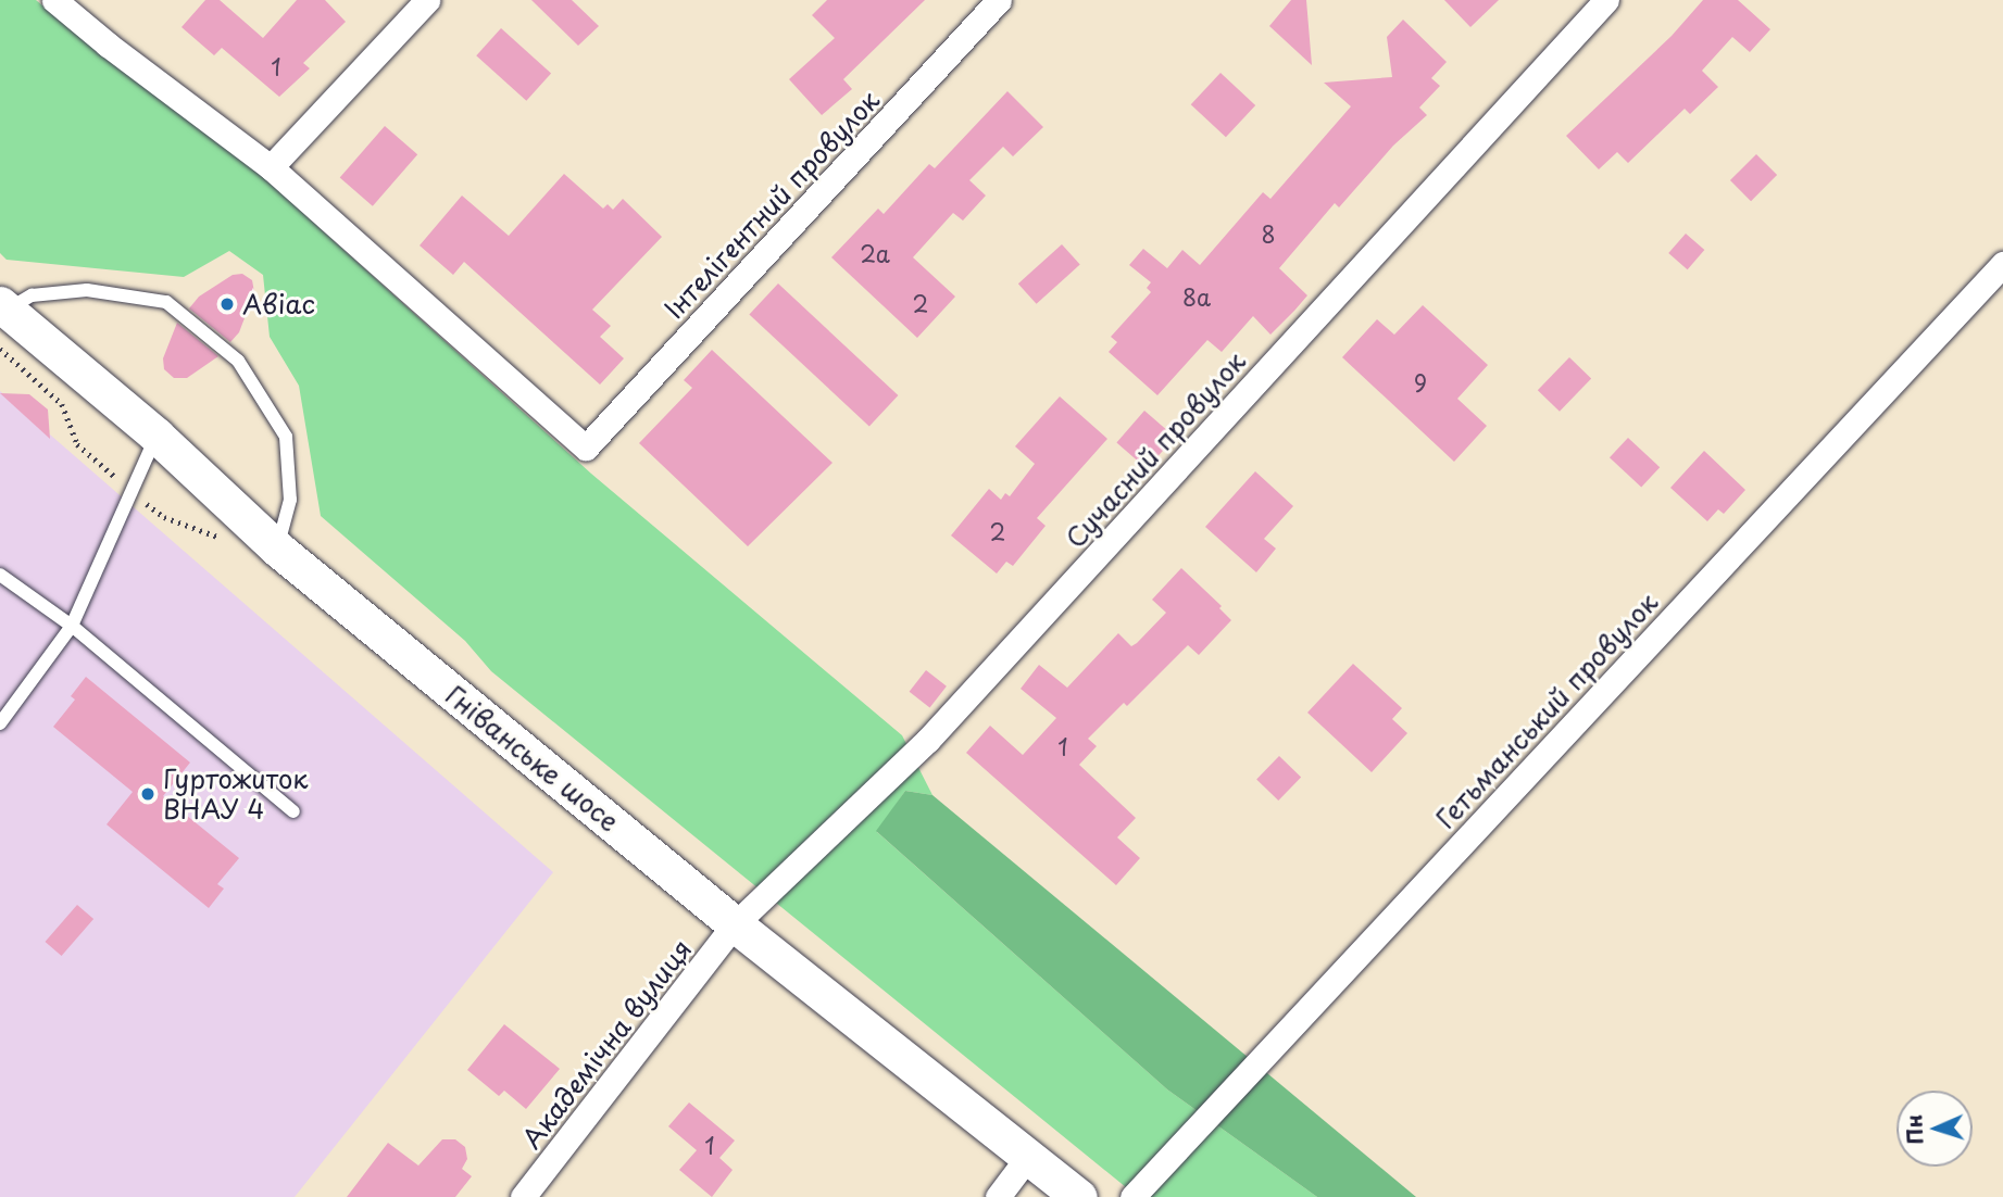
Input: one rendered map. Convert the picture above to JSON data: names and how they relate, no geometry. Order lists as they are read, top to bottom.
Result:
{
  "streets": {
    "main road": ["Гніванське шосе"],
    "street": [
      "Інтелігентний провулок",
      "Сучасний провулок",
      "Гетьманський провулок",
      "Академічна вулиця"
    ]
  },
  "crossings": [
    ["Сучасний провулок", "Гніванське шосе"],
    ["Сучасний провулок", "Академічна вулиця"],
    ["Гніванське шосе", "Академічна вулиця"]
  ],
  "places": ["Авіас", "Гуртожиток ВНАУ 4"],
  "house_numbers": [
    "1",
    "8",
    "2а",
    "8а",
    "2",
    "9",
    "2",
    "1",
    "1"
  ],
  "north": "left"
}
